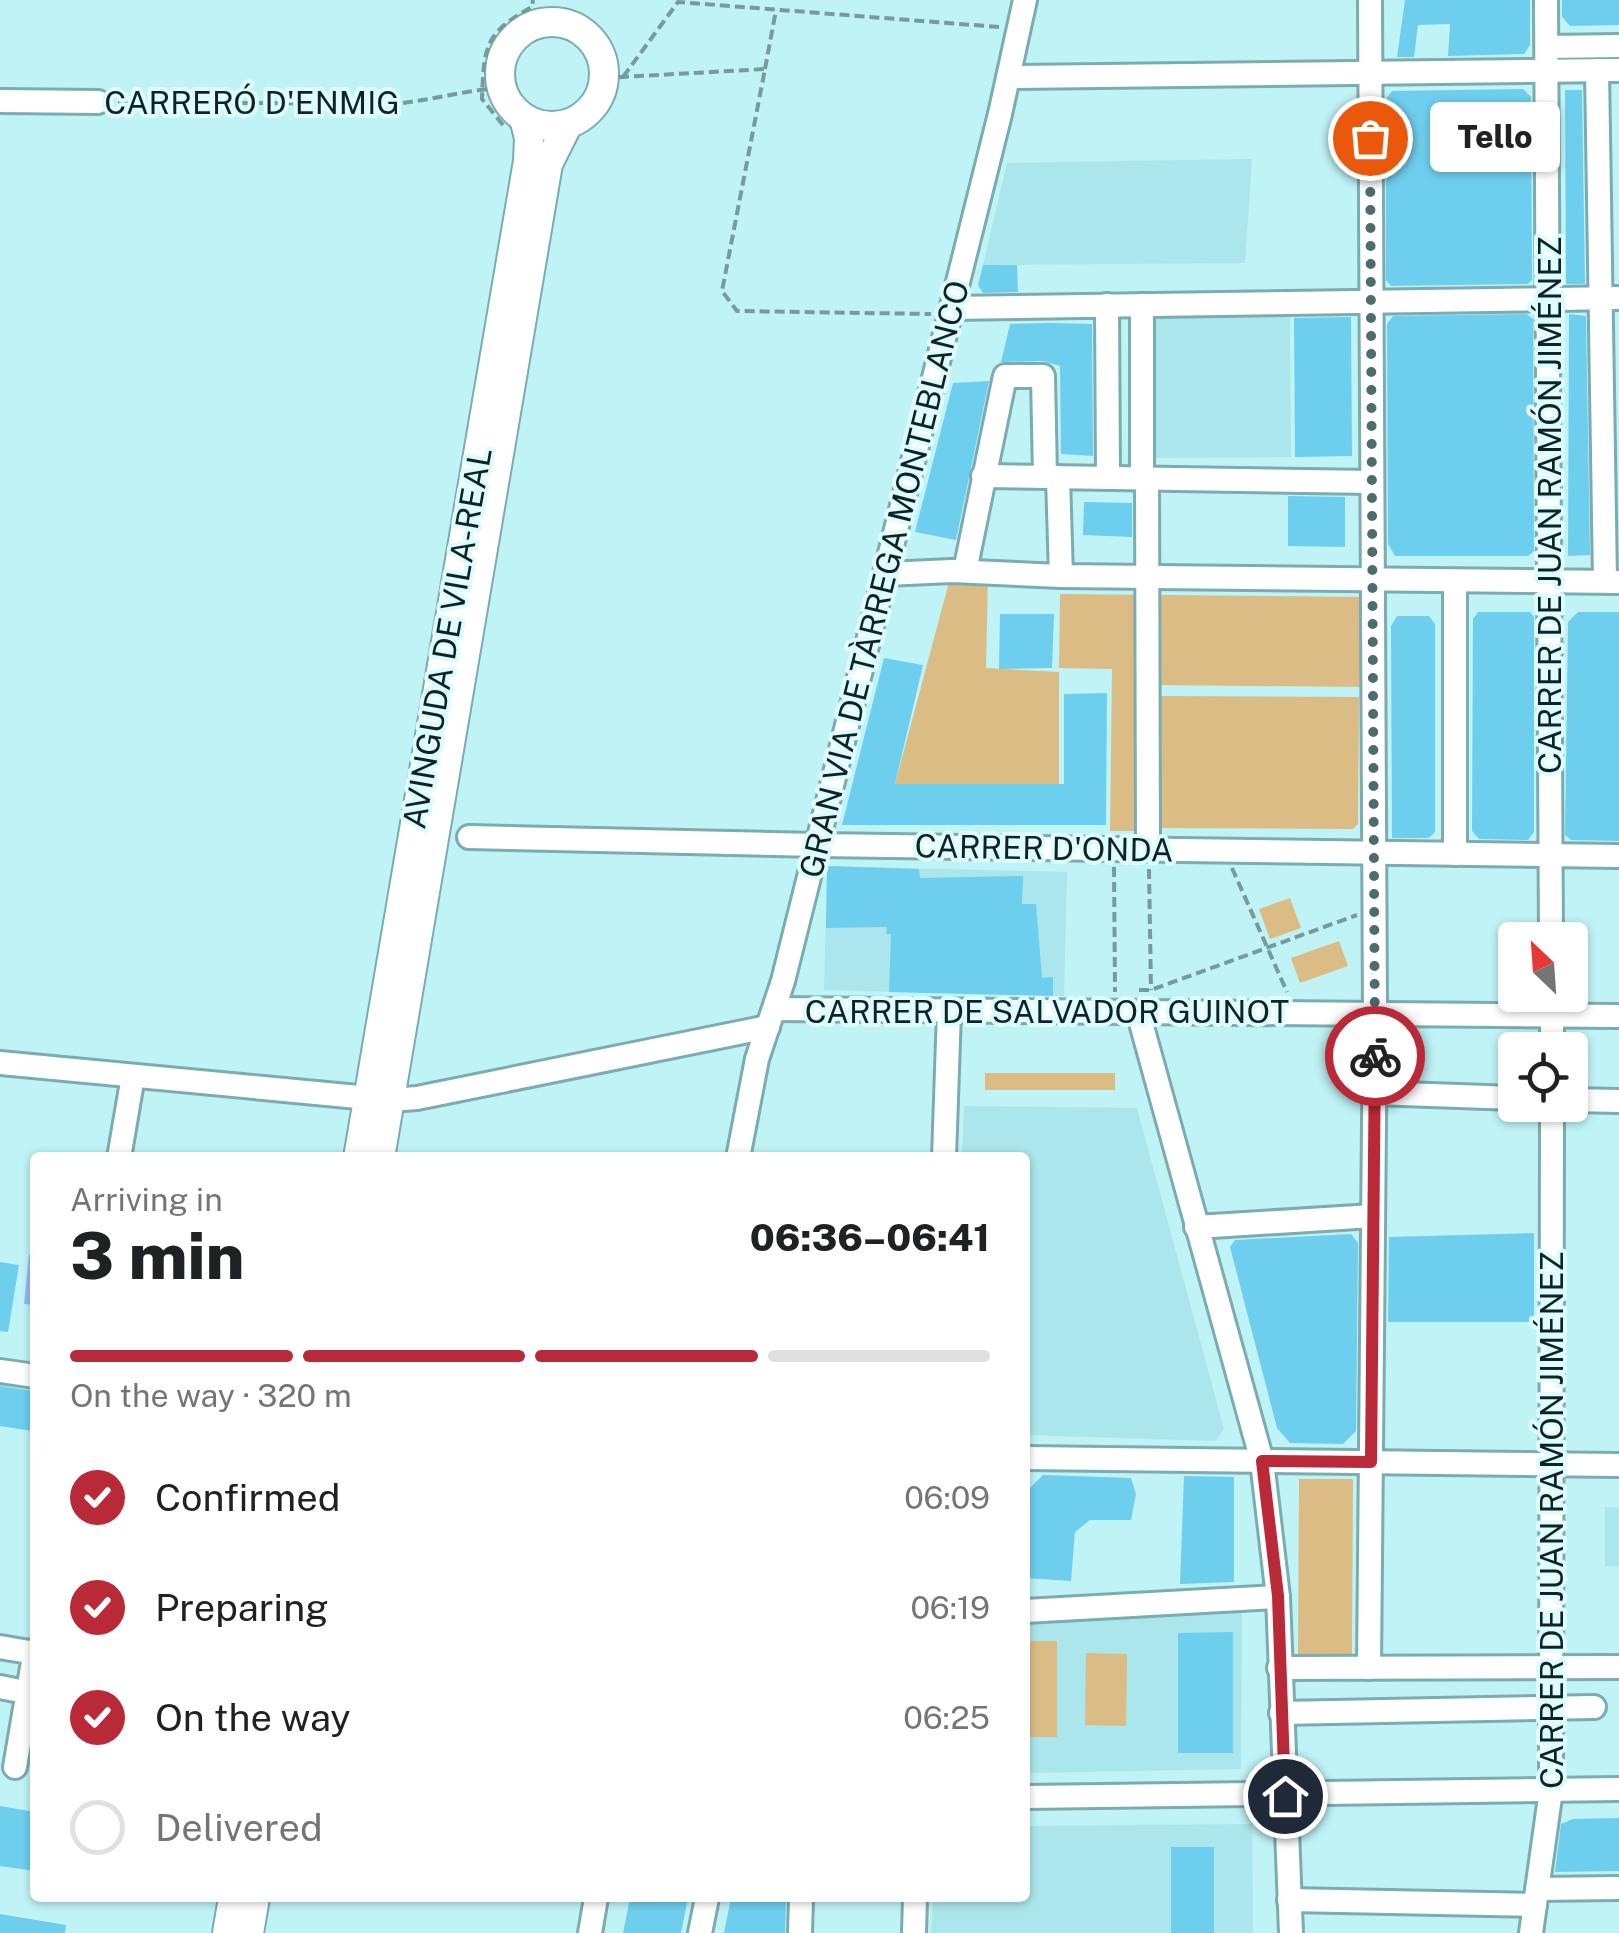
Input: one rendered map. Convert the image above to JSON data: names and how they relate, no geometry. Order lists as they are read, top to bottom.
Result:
{
  "streets": {
    "main road": ["AVINGUDA DE VILA-REAL"],
    "street": [
      "CARRERÓ D'ENMIG",
      "CARRER DE JUAN RAMÓN JIMÉNEZ",
      "GRAN VIA DE TÀRREGA MONTEBLANCO",
      "CARRER D'ONDA",
      "CARRER DE SALVADOR GUINOT"
    ]
  },
  "crossings": [
    ["CARRER DE JUAN RAMÓN JIMÉNEZ", "CARRER D'ONDA"],
    ["GRAN VIA DE TÀRREGA MONTEBLANCO", "CARRER D'ONDA"],
    ["GRAN VIA DE TÀRREGA MONTEBLANCO", "CARRER DE SALVADOR GUINOT"],
    ["AVINGUDA DE VILA-REAL", "CARRER DE SALVADOR GUINOT"]
  ],
  "places": ["Tello"],
  "north": "top left",
  "page": {
    "bubble": "Tello",
    "heading": ["3 min", "Arriving in", "06:36–06:41"],
    "bar": "On the way · 320 m",
    "list": [
      ["Confirmed", "06:09"],
      ["Preparing", "06:19"],
      ["On the way", "06:25"],
      "Delivered"
    ]
  }
}
